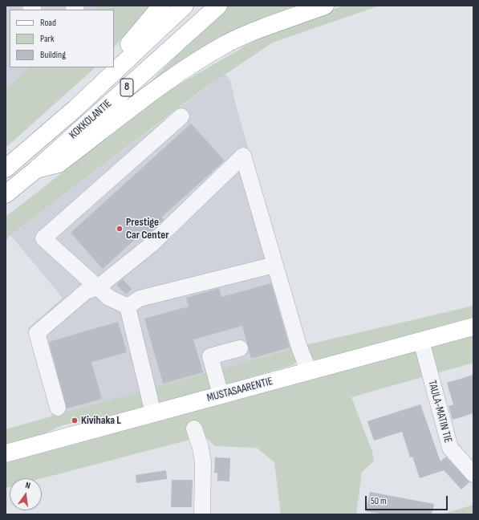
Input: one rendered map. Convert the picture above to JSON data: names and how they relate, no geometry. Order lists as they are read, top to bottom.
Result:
{
  "streets": {
    "main road": ["8", "KOKKOLANTIE", "MUSTASAARENTIE"],
    "street": ["TAULA-MATIN TIE"]
  },
  "crossings": [
    ["MUSTASAARENTIE", "TAULA-MATIN TIE"]
  ],
  "places": ["Prestige Car Center", "Kivihaka L"],
  "legend": ["Road", "Park", "Building"],
  "scale_bar": "50 m",
  "north": "top"
}
